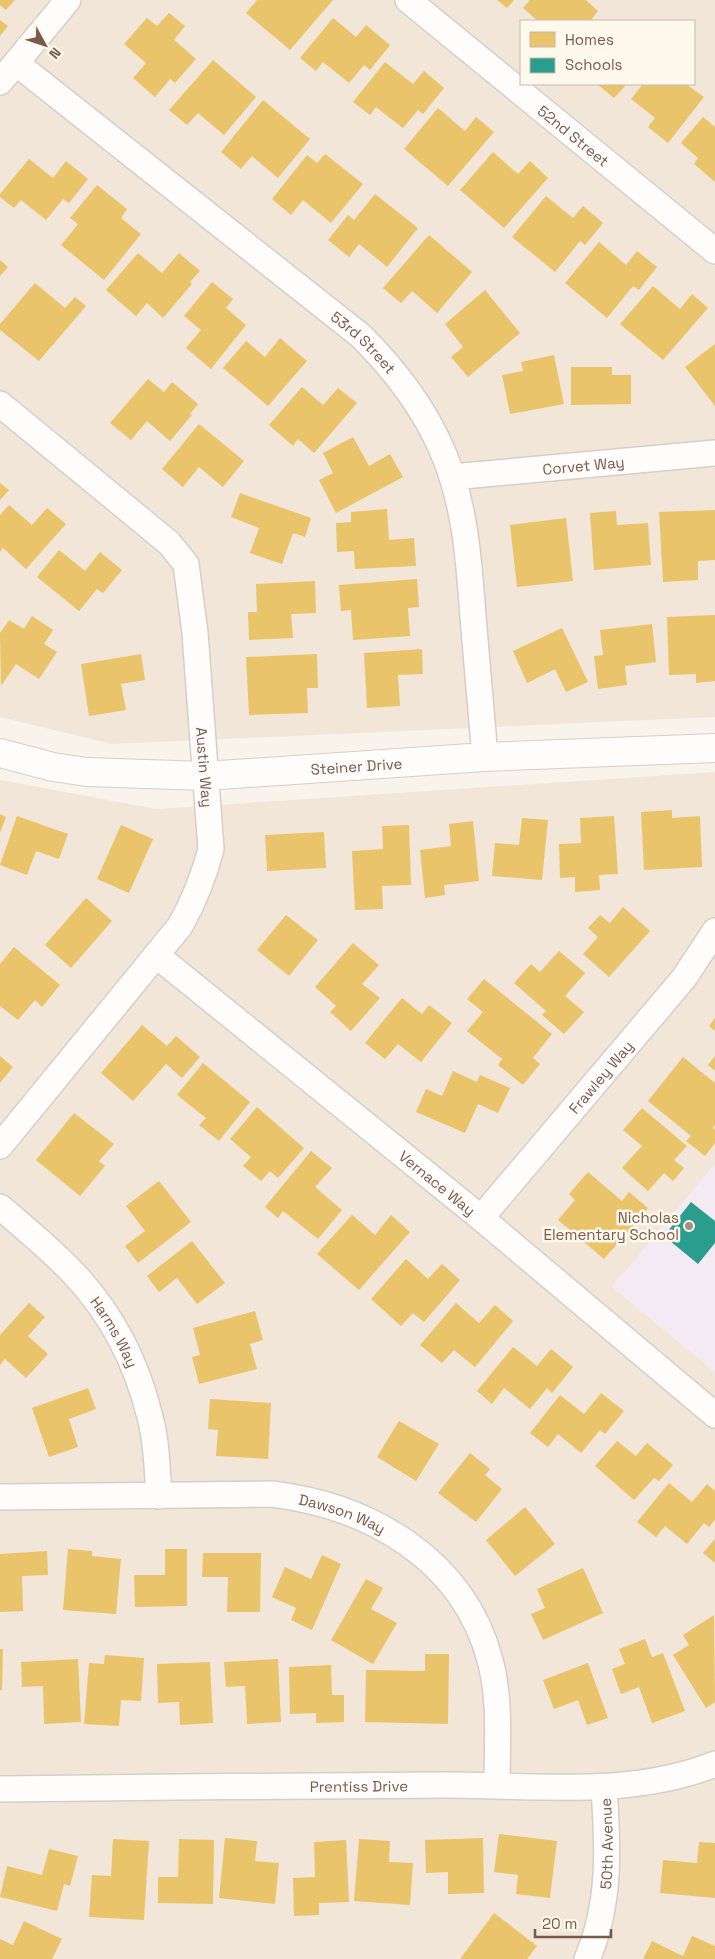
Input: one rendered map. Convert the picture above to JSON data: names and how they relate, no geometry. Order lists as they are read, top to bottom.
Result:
{
  "streets": {
    "street": [
      "52nd Street",
      "53rd Street",
      "Corvet Way",
      "Steiner Drive",
      "Austin Way",
      "Frawley Way",
      "Vernace Way",
      "Harms Way",
      "Dawson Way",
      "Prentiss Drive",
      "50th Avenue"
    ]
  },
  "crossings": [
    ["53rd Street", "Corvet Way"],
    ["53rd Street", "Steiner Drive"],
    ["Steiner Drive", "Austin Way"],
    ["Austin Way", "Vernace Way"],
    ["Frawley Way", "Vernace Way"],
    ["Harms Way", "Dawson Way"],
    ["Dawson Way", "Prentiss Drive"],
    ["Prentiss Drive", "50th Avenue"]
  ],
  "places": ["Nicholas Elementary School"],
  "legend": ["Homes", "Schools"],
  "scale_bar": "20 m",
  "north": "bottom right"
}
